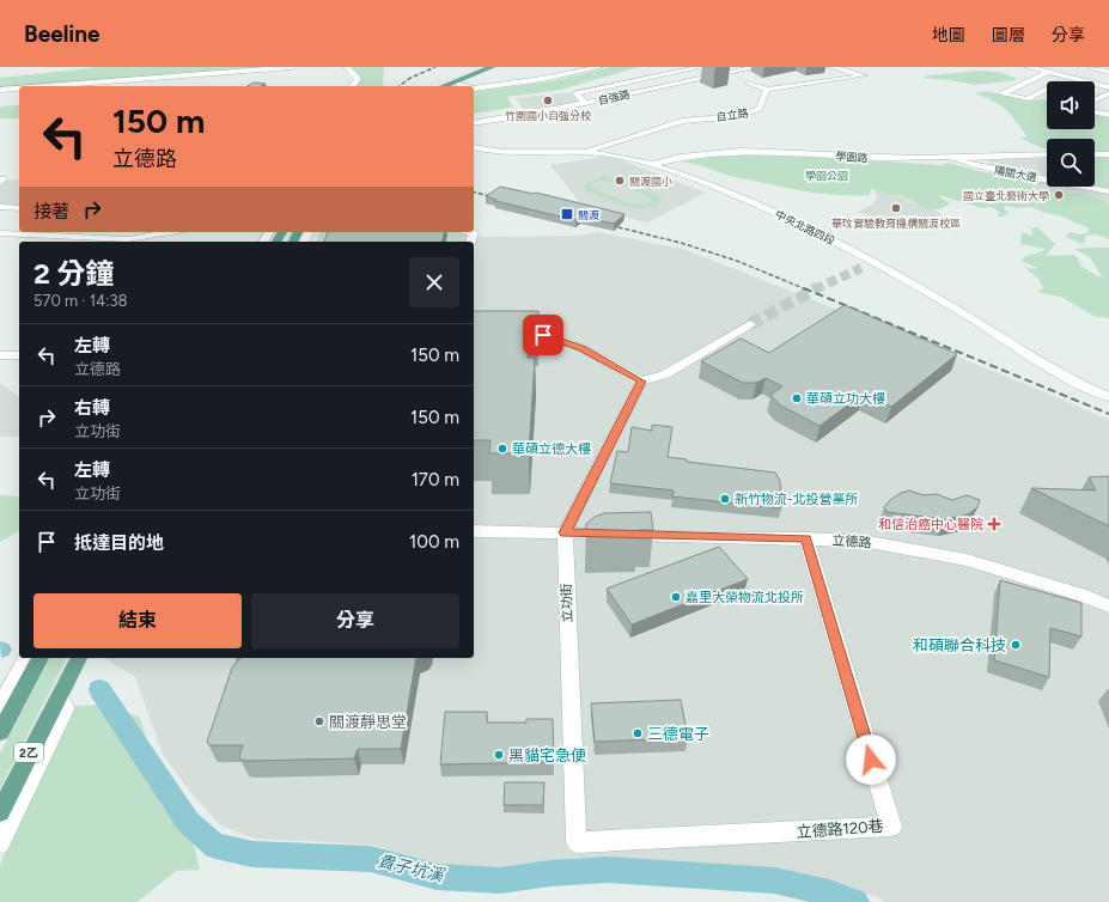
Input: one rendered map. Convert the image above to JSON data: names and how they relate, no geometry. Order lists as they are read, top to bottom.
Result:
{
  "streets": {
    "main road": ["2乙"],
    "street": [
      "自強路",
      "自立路",
      "學園路",
      "陽關大道",
      "中央北路四段",
      "立德路",
      "立功街",
      "立德路120巷"
    ]
  },
  "crossings": [
    ["自立路", "中央北路四段"],
    ["學園路", "陽關大道"],
    ["學園路", "中央北路四段"],
    ["立德路", "立功街"],
    ["立德路", "立德路120巷"],
    ["立功街", "立德路120巷"]
  ],
  "water": ["貴子坑溪"],
  "parks": ["學園公園"],
  "places": {
    "other": [
      "竹圍國小自強分校",
      "關渡國小",
      "國立臺北藝術大學",
      "華玟實驗教育機構關汳校區",
      "華碩立功大樓",
      "華碩立德大樓",
      "新竹物流-北投營業所",
      "嘉里大榮物流北投所",
      "和碩聯合科技",
      "關渡靜思堂",
      "三德電子",
      "黑貓宅急便"
    ],
    "transit": ["關渡"],
    "health": ["和信治癌中心醫院"]
  },
  "page": {
    "header": "Beeline",
    "nav": ["地圖", "圖層", "分享"],
    "turn": ["150 m", "立德路"],
    "then": "接著",
    "heading": ["2 分鐘", "570 m · 14:38"],
    "list": [
      {
        "name": "左轉",
        "note": "立德路",
        "value": "150 m"
      },
      {
        "name": "右轉",
        "note": "立功街",
        "value": "150 m"
      },
      {
        "name": "左轉",
        "note": "立功街",
        "value": "170 m"
      },
      {
        "name": "抵達目的地",
        "value": "100 m"
      }
    ],
    "buttons": ["結束", "分享"]
  }
}
